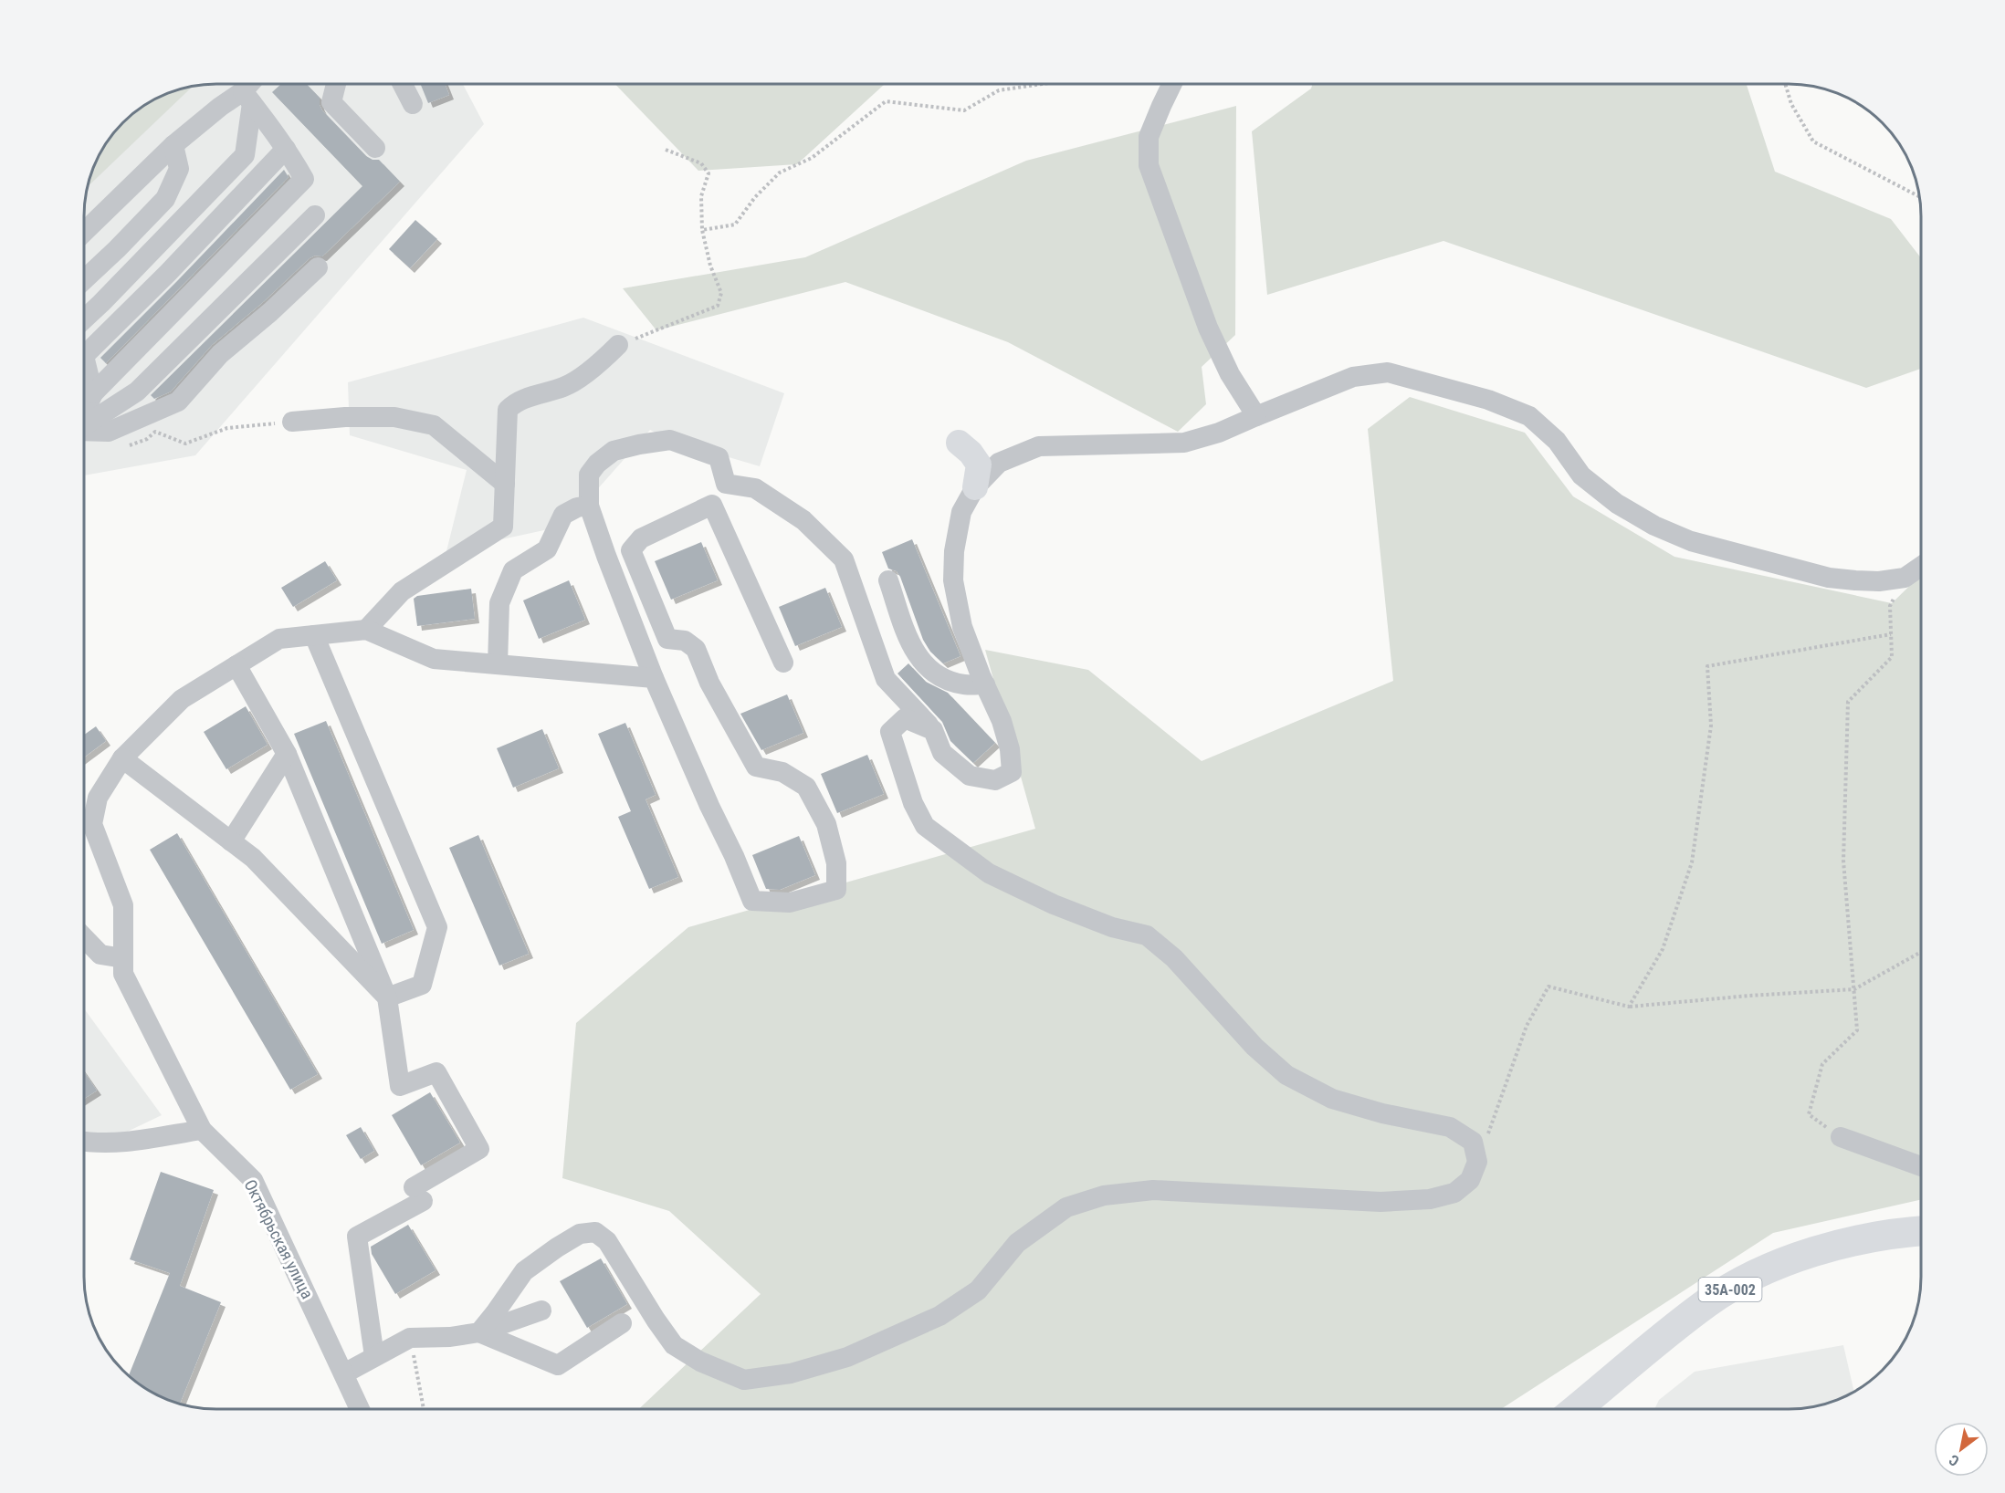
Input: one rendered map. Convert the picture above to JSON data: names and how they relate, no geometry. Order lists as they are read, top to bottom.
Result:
{
  "streets": {
    "highway": ["35А-002"],
    "street": ["Октябрьская улица"]
  },
  "north": "bottom left"
}
